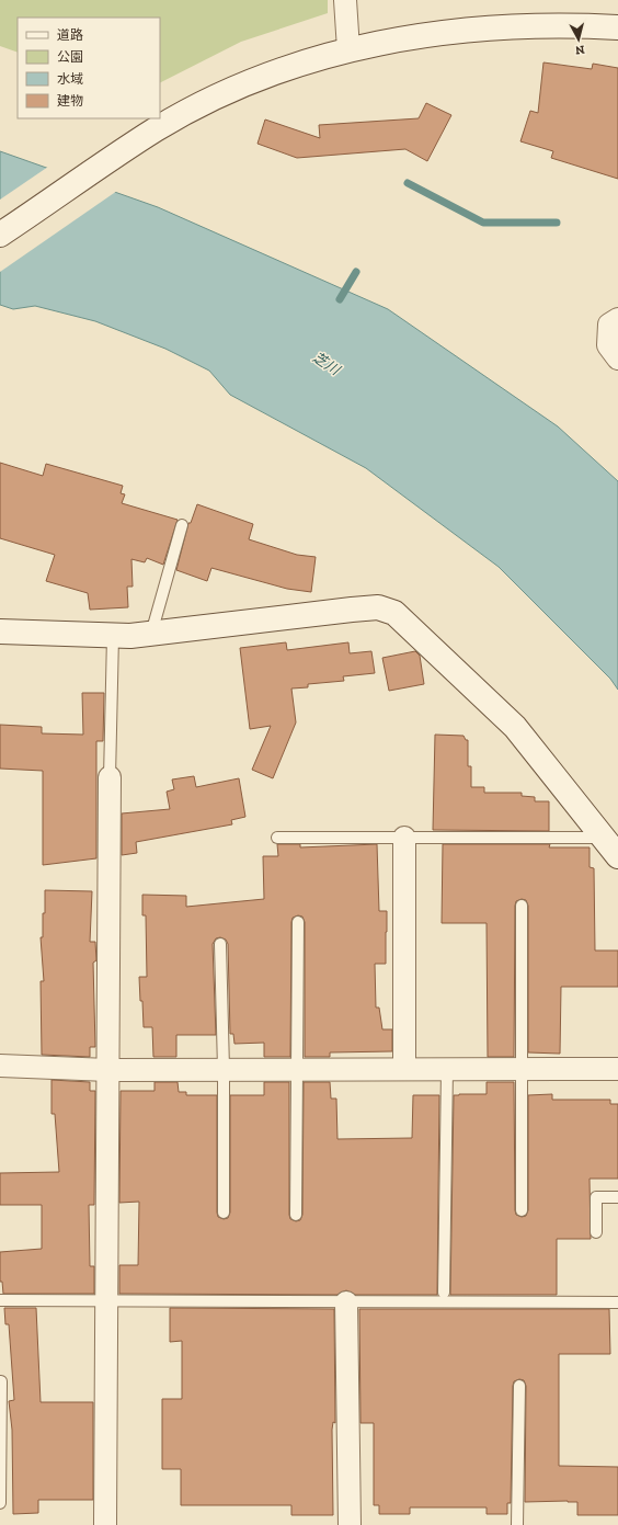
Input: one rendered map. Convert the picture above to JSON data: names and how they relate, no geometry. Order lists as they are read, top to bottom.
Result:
{
  "water": ["芝川"],
  "legend": [
    "道路",
    "公園",
    "水域",
    "建物"
  ],
  "north": "bottom"
}
